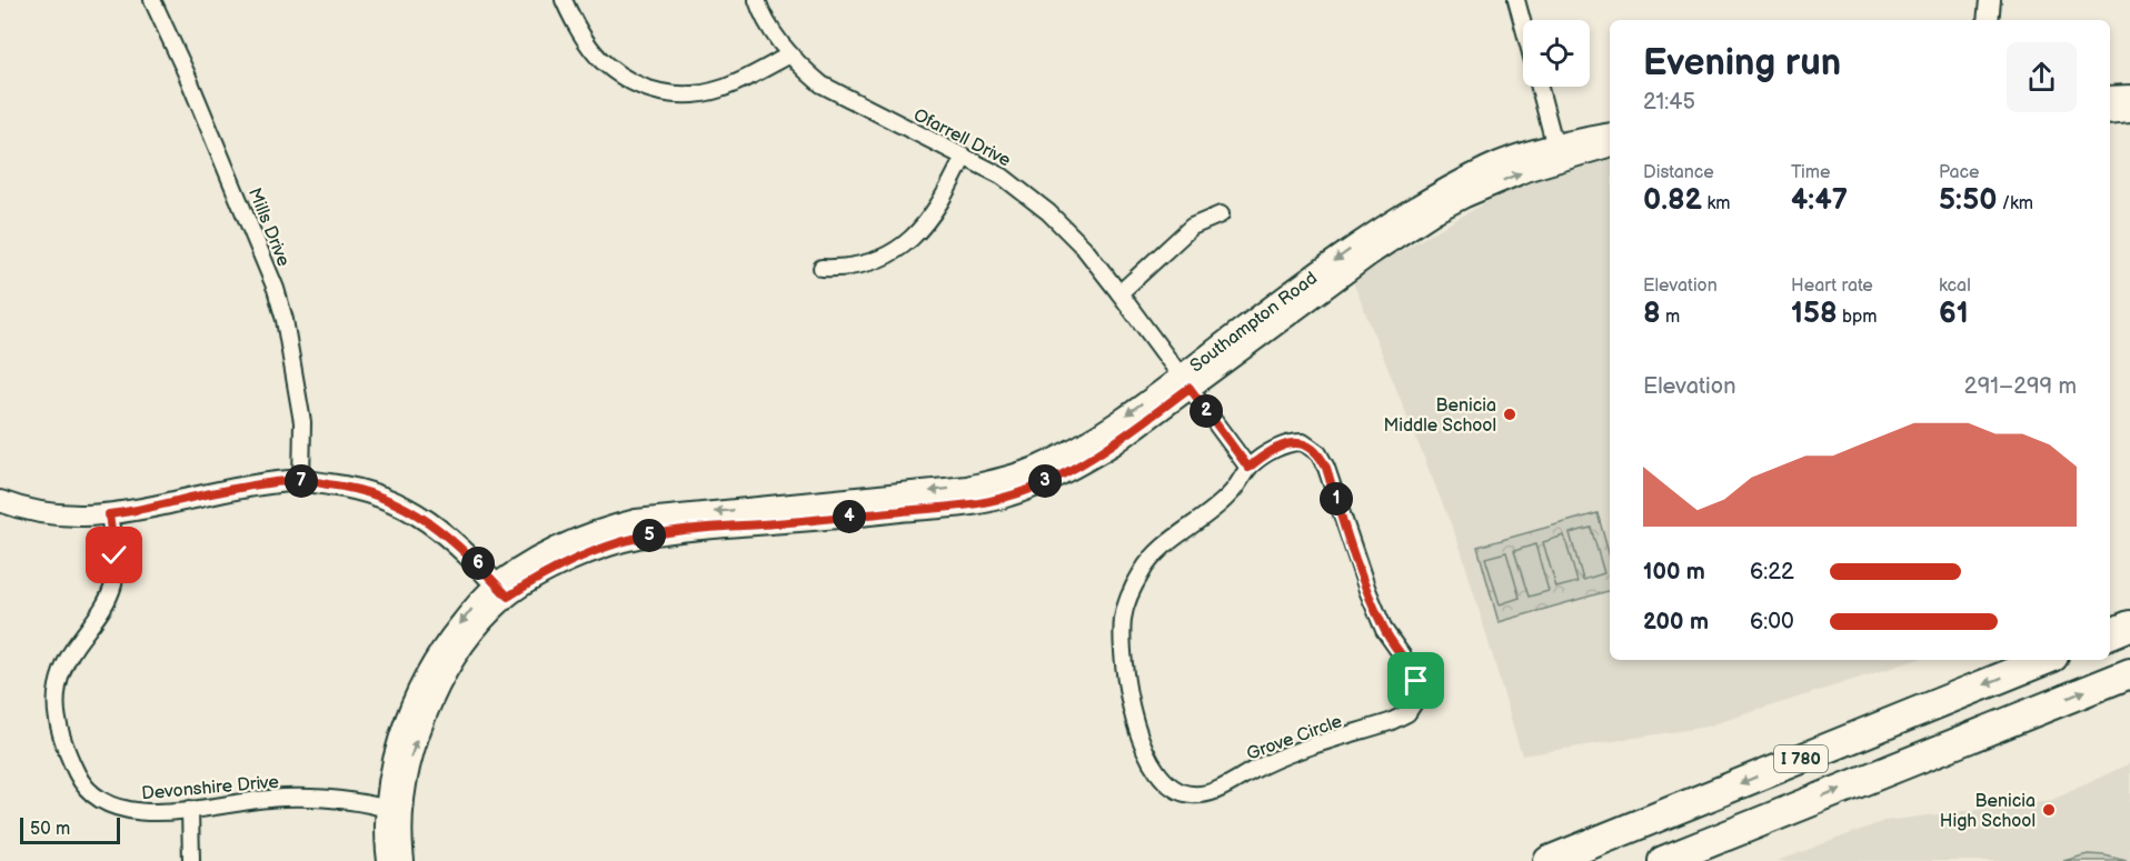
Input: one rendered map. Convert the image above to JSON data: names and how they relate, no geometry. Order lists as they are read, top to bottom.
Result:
{
  "streets": {
    "highway": ["I 780"],
    "street": [
      "Ofarrell Drive",
      "Mills Drive",
      "Southampton Road",
      "Grove Circle",
      "Devonshire Drive"
    ]
  },
  "crossings": [
    ["Ofarrell Drive", "Southampton Road"],
    ["Southampton Road", "Devonshire Drive"]
  ],
  "places": ["Benicia Middle School", "Benicia High School"],
  "scale_bar": "50 m",
  "page": {
    "heading": ["Evening run", "21:45"],
    "stats": [
      ["Distance", "0.82 km"],
      ["Time", "4:47"],
      ["Pace", "5:50 /km"],
      ["Elevation", "8 m"],
      ["Heart rate", "158 bpm"],
      ["kcal", "61"]
    ],
    "chart": ["Elevation", "291–299 m"],
    "pins": [
      "2",
      "3",
      "7",
      "1",
      "4",
      "5",
      "6"
    ],
    "list": [
      {
        "name": "100 m",
        "note": "6:22"
      },
      {
        "name": "200 m",
        "note": "6:00"
      }
    ],
    "scale": "50 m"
  }
}
